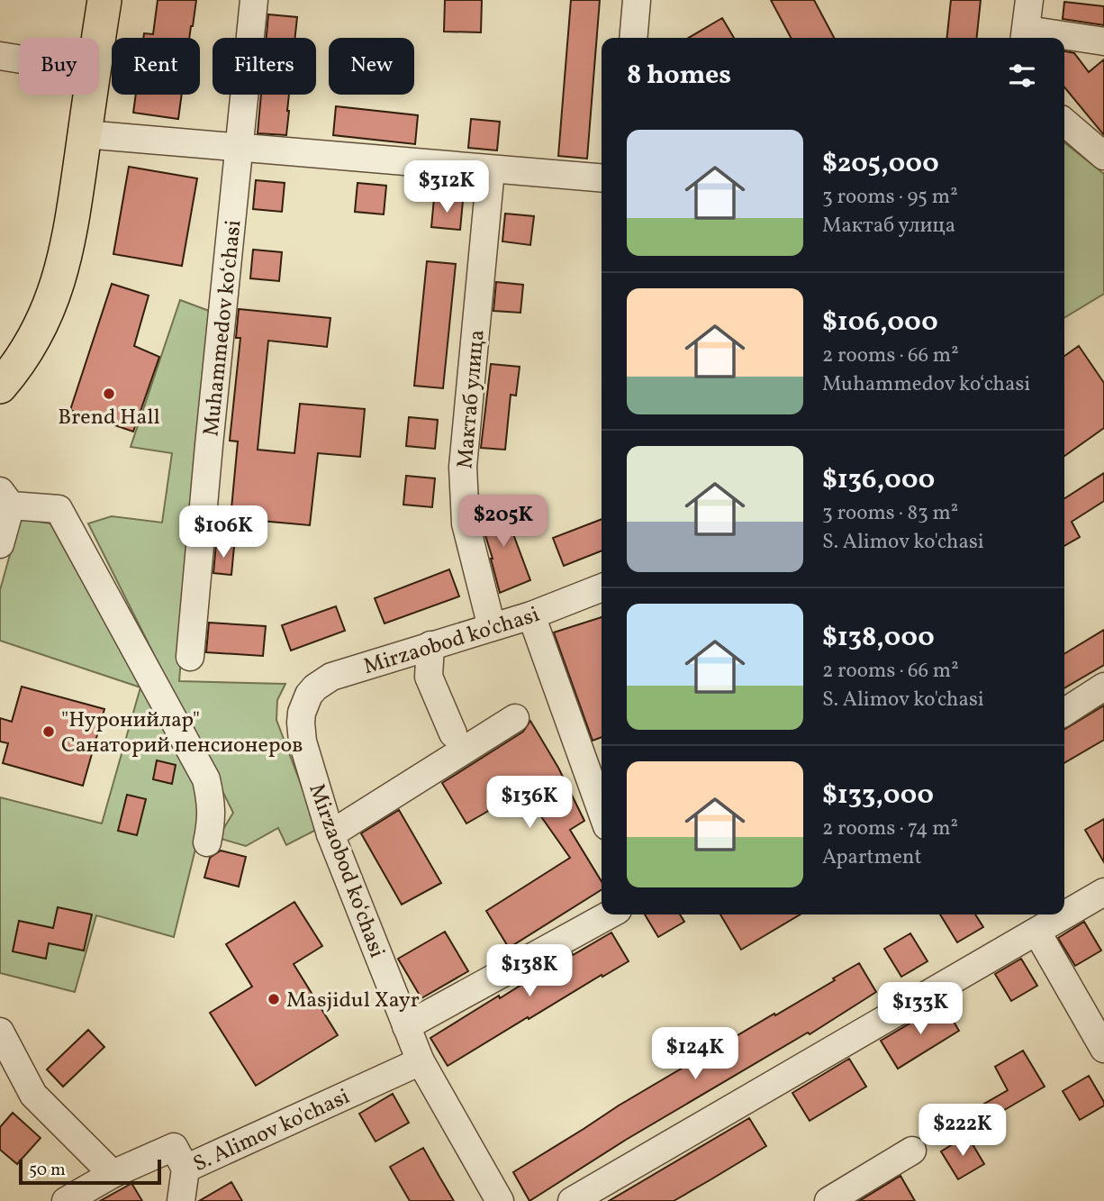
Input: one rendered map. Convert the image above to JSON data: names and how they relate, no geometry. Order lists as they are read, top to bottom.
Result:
{
  "streets": {
    "street": [
      "Muhammedov koʻchasi",
      "Мактаб улица",
      "Mirzaobod ko'chasi",
      "Mirzaobod koʻchasi",
      "S. Alimov ko'chasi"
    ]
  },
  "crossings": [
    ["Мактаб улица", "Mirzaobod ko'chasi"],
    ["Mirzaobod ko'chasi", "Mirzaobod koʻchasi"],
    ["Mirzaobod koʻchasi", "S. Alimov ko'chasi"]
  ],
  "places": ["Brend Hall", "\"Нуронийлар\" Санаторий пенсионеров", "Masjidul Xayr"],
  "scale_bar": "50 m",
  "page": {
    "chip": [
      "Buy",
      "Rent",
      "Filters",
      "New"
    ],
    "heading": "8 homes",
    "list": [
      {
        "name": "$205,000",
        "note": "3 rooms · 95 m² · Мактаб улица"
      },
      {
        "name": "$106,000",
        "note": "2 rooms · 66 m² · Muhammedov koʻchasi"
      },
      {
        "name": "$136,000",
        "note": "3 rooms · 83 m² · S. Alimov ko'chasi"
      },
      {
        "name": "$138,000",
        "note": "2 rooms · 66 m² · S. Alimov ko'chasi"
      },
      {
        "name": "$133,000",
        "note": "2 rooms · 74 m² · Apartment"
      }
    ],
    "price": [
      "$312K",
      "$205K",
      "$106K",
      "$136K",
      "$138K",
      "$133K",
      "$124K",
      "$222K"
    ],
    "scale": "50 m"
  }
}
